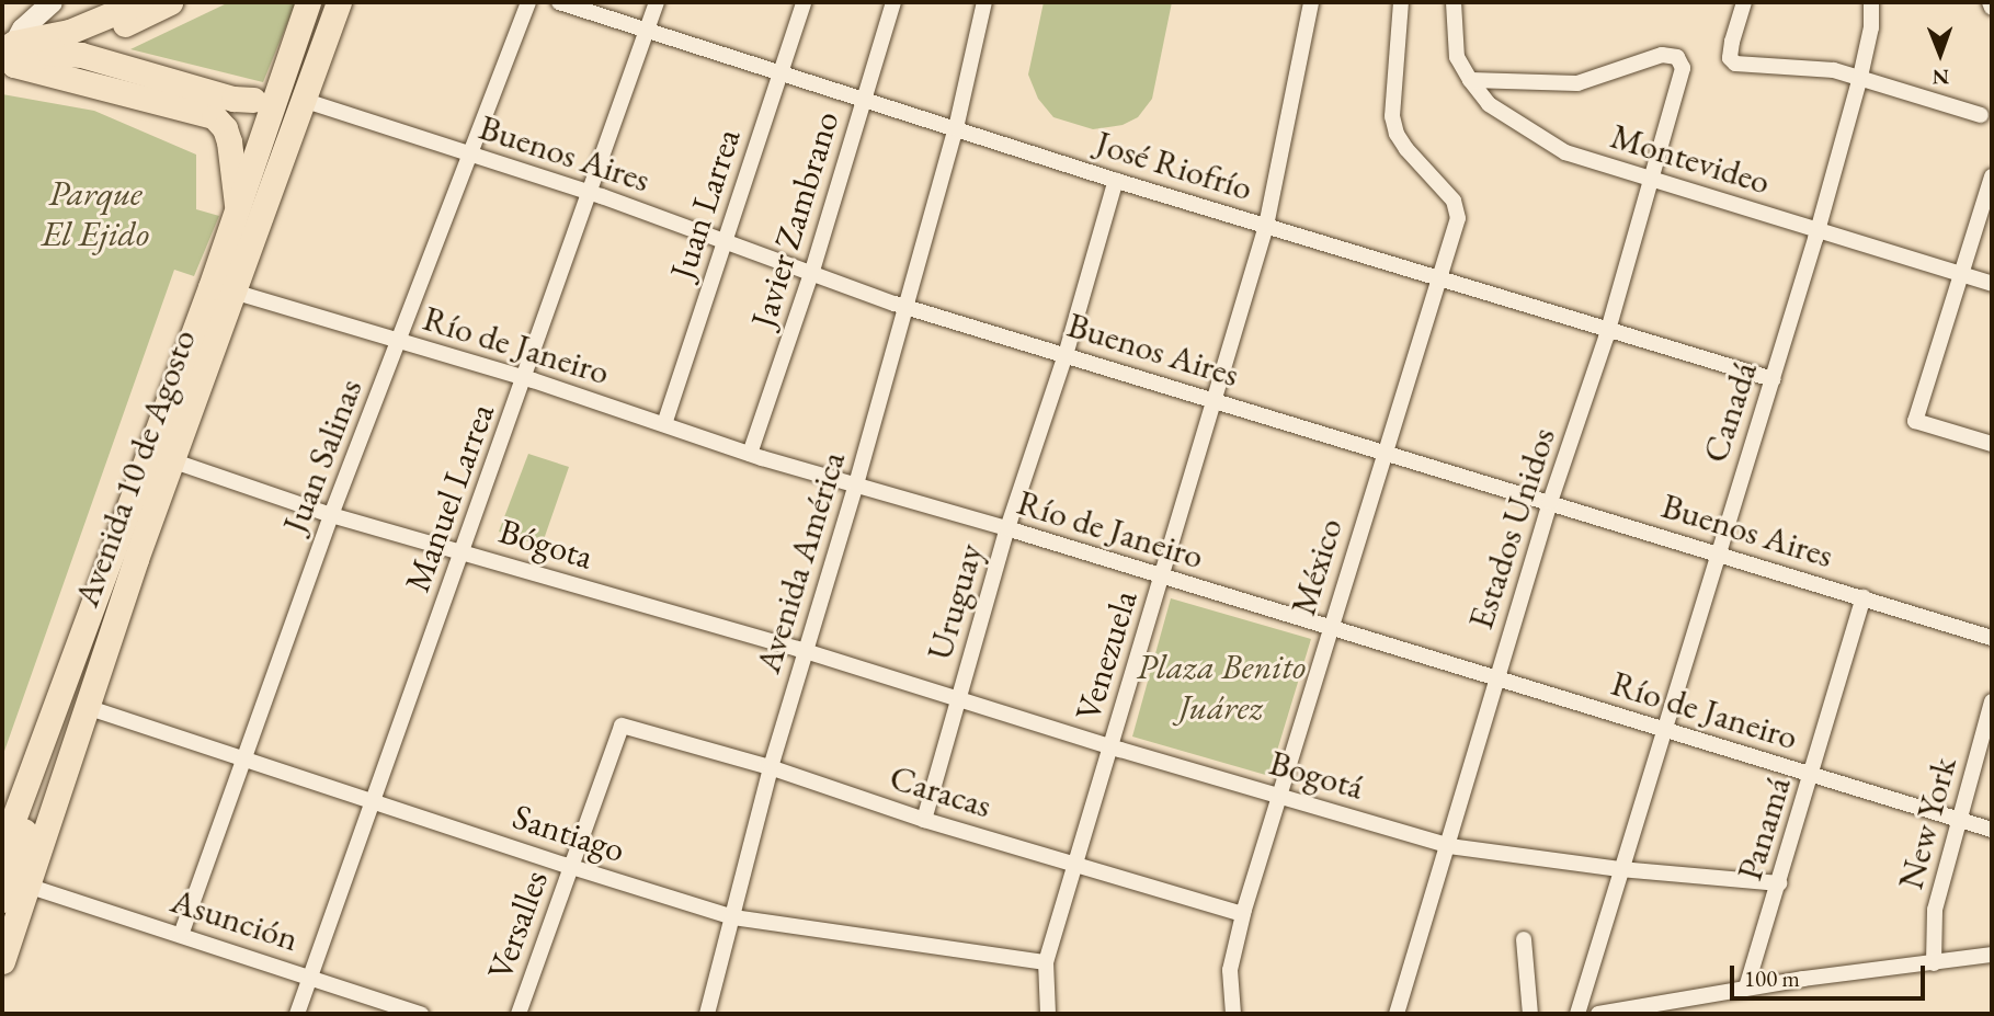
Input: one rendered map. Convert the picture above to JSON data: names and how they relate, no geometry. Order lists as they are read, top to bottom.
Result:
{
  "streets": {
    "main road": ["Avenida 10 de Agosto"],
    "street": [
      "Buenos Aires",
      "Montevideo",
      "José Riofrío",
      "Juan Larrea",
      "Javier Zambrano",
      "Río de Janeiro",
      "Canadá",
      "Juan Salinas",
      "Manuel Larrea",
      "Estados Unidos",
      "Bógota",
      "Avenida América",
      "México",
      "Uruguay",
      "Venezuela",
      "Bogotá",
      "Caracas",
      "New York",
      "Panamá",
      "Santiago",
      "Asunción",
      "Versalles"
    ]
  },
  "crossings": [
    ["Buenos Aires", "Juan Larrea"],
    ["Buenos Aires", "Javier Zambrano"],
    ["Buenos Aires", "Canadá"],
    ["Buenos Aires", "Juan Salinas"],
    ["Buenos Aires", "Avenida 10 de Agosto"],
    ["Buenos Aires", "Manuel Larrea"],
    ["Buenos Aires", "Estados Unidos"],
    ["Buenos Aires", "Avenida América"],
    ["Buenos Aires", "México"],
    ["Buenos Aires", "Uruguay"],
    ["Buenos Aires", "Venezuela"],
    ["Buenos Aires", "Panamá"],
    ["Montevideo", "Canadá"],
    ["Montevideo", "Estados Unidos"],
    ["José Riofrío", "Juan Larrea"],
    ["José Riofrío", "Javier Zambrano"],
    ["José Riofrío", "Canadá"],
    ["José Riofrío", "Manuel Larrea"],
    ["José Riofrío", "Estados Unidos"],
    ["José Riofrío", "Avenida América"],
    ["José Riofrío", "México"],
    ["José Riofrío", "Uruguay"],
    ["José Riofrío", "Venezuela"],
    ["Juan Larrea", "Río de Janeiro"],
    ["Javier Zambrano", "Río de Janeiro"],
    ["Río de Janeiro", "Canadá"],
    ["Río de Janeiro", "Juan Salinas"],
    ["Río de Janeiro", "Avenida 10 de Agosto"],
    ["Río de Janeiro", "Manuel Larrea"],
    ["Río de Janeiro", "Estados Unidos"],
    ["Río de Janeiro", "Avenida América"],
    ["Río de Janeiro", "México"],
    ["Río de Janeiro", "Uruguay"],
    ["Río de Janeiro", "Venezuela"],
    ["Río de Janeiro", "New York"],
    ["Río de Janeiro", "Panamá"],
    ["Canadá", "Bogotá"],
    ["Juan Salinas", "Bógota"],
    ["Juan Salinas", "Santiago"],
    ["Juan Salinas", "Asunción"],
    ["Avenida 10 de Agosto", "Bógota"],
    ["Avenida 10 de Agosto", "Santiago"],
    ["Avenida 10 de Agosto", "Asunción"],
    ["Manuel Larrea", "Bógota"],
    ["Manuel Larrea", "Santiago"],
    ["Manuel Larrea", "Asunción"],
    ["Estados Unidos", "Bogotá"],
    ["Bógota", "Avenida América"],
    ["Bógota", "Bogotá"],
    ["Avenida América", "Bogotá"],
    ["Avenida América", "Caracas"],
    ["Avenida América", "Santiago"],
    ["México", "Bogotá"],
    ["México", "Caracas"],
    ["Uruguay", "Bogotá"],
    ["Uruguay", "Caracas"],
    ["Venezuela", "Bogotá"],
    ["Venezuela", "Caracas"],
    ["Venezuela", "Santiago"],
    ["Bogotá", "Panamá"],
    ["Caracas", "Versalles"],
    ["Santiago", "Versalles"]
  ],
  "parks": ["Parque El Ejido", "Plaza Benito Juárez"],
  "scale_bar": "100 m",
  "north": "bottom"
}
